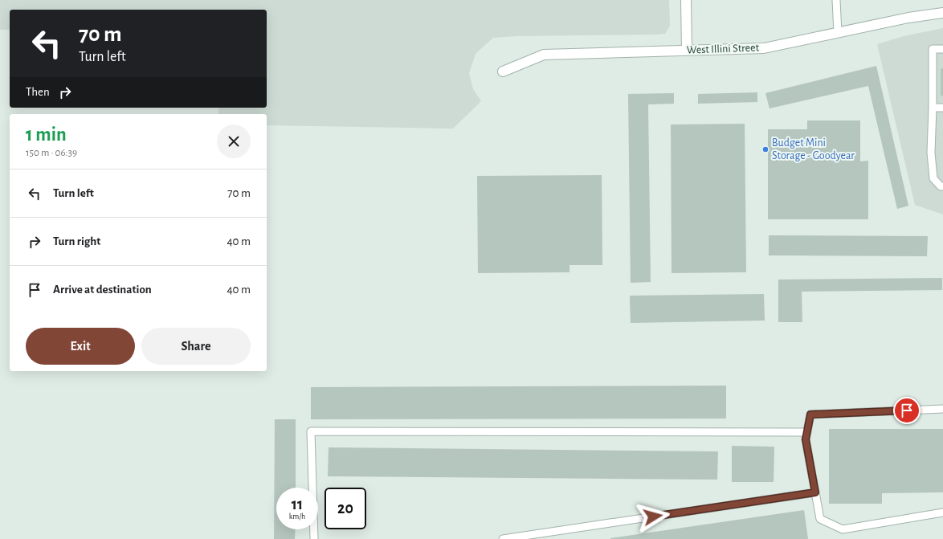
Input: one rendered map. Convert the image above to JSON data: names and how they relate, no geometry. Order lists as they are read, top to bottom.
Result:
{
  "streets": {
    "street": ["West Illini Street"]
  },
  "places": ["Budget Mini Storage - Goodyear"],
  "page": {
    "turn": ["70 m", "Turn left"],
    "then": "Then",
    "heading": ["1 min", "150 m · 06:39"],
    "list": [
      {
        "name": "Turn left",
        "value": "70 m"
      },
      {
        "name": "Turn right",
        "value": "40 m"
      },
      {
        "name": "Arrive at destination",
        "value": "40 m"
      }
    ],
    "buttons": ["Exit", "Share"],
    "speed": "11 km/h",
    "limit": "20"
  }
}
